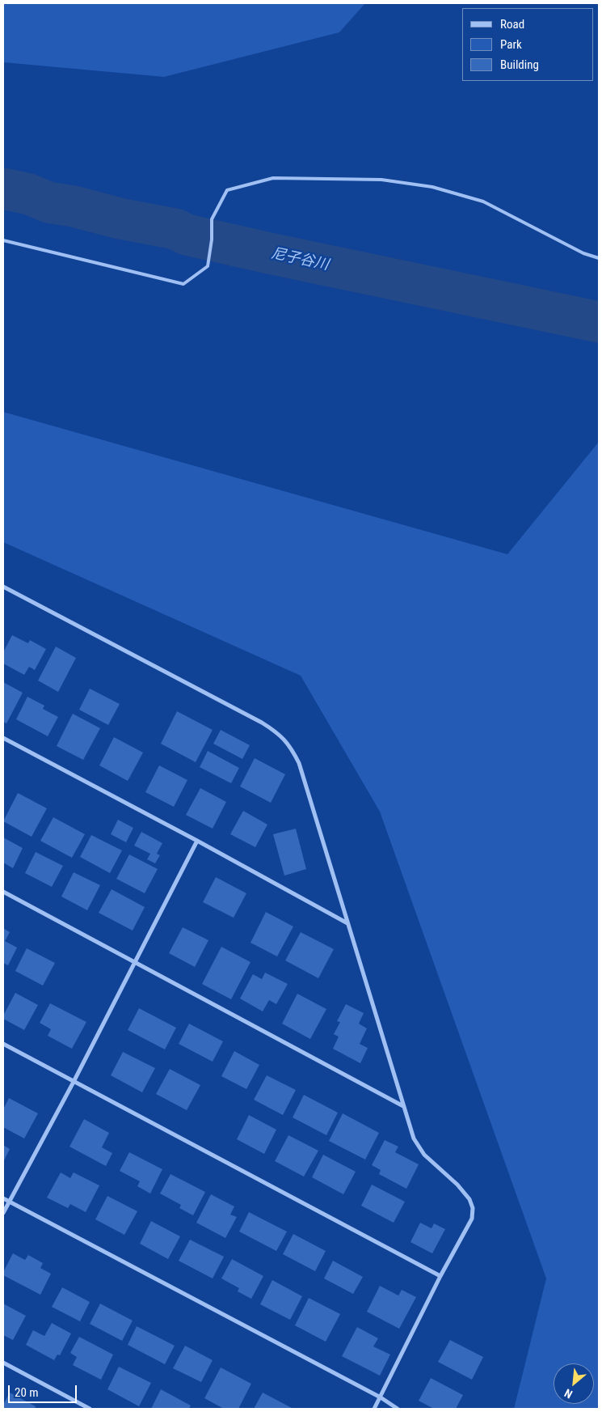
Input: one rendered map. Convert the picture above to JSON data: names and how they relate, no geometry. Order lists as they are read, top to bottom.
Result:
{
  "water": ["尼子谷川"],
  "legend": ["Road", "Park", "Building"],
  "scale_bar": "20 m",
  "north": "bottom left"
}
